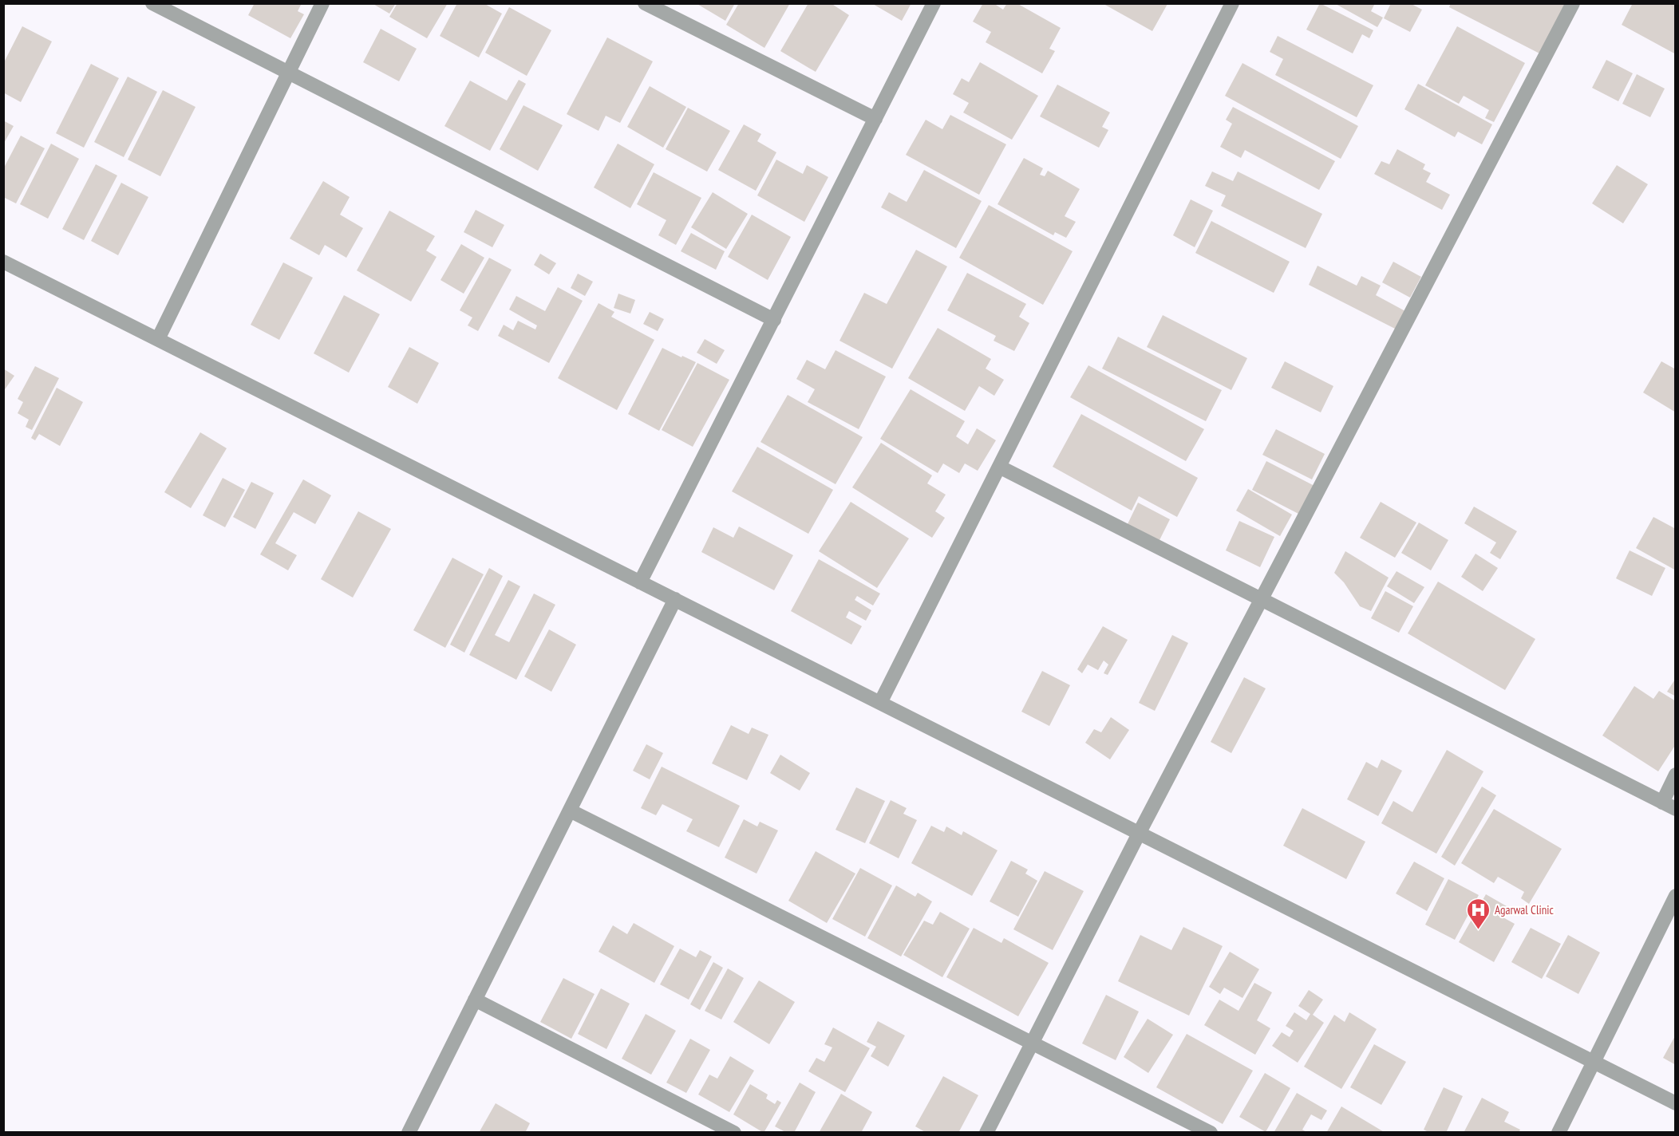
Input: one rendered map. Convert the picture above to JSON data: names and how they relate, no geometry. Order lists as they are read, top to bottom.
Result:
{
  "places": {
    "hospital": ["Agarwal Clinic"]
  }
}
